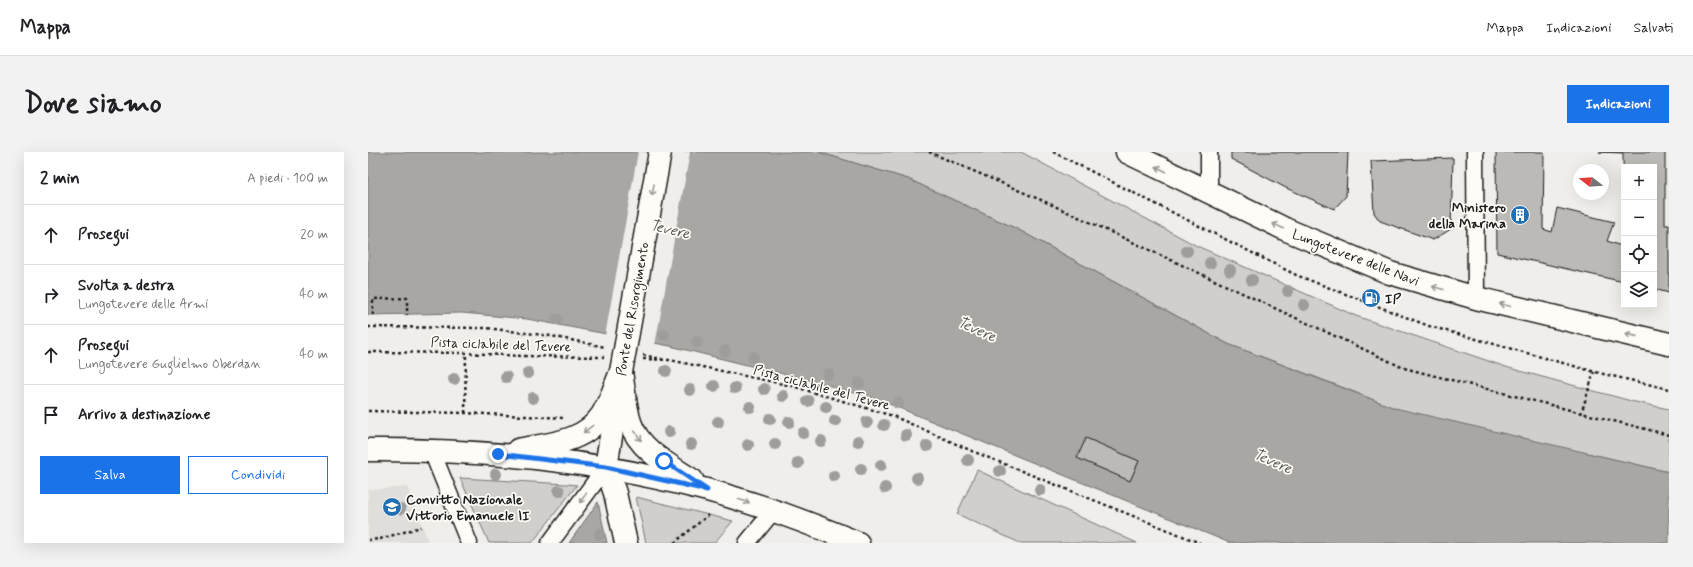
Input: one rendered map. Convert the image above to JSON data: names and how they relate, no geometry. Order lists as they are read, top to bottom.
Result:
{
  "streets": {
    "main road": ["Lungotevere delle Navi", "Ponte del Risorgimento"],
    "path": ["Pista ciclabile del Tevere"]
  },
  "crossings": [
    ["Ponte del Risorgimento", "Pista ciclabile del Tevere"]
  ],
  "one_way": ["Lungotevere delle Navi", "Ponte del Risorgimento"],
  "water": ["Tevere"],
  "places": {
    "building": ["Ministero della Marina"],
    "fuel station": ["IP"],
    "school or university": ["Convitto Nazionale Vittorio Emanuele II"]
  },
  "north": "left",
  "page": {
    "header": "Mappa",
    "nav": ["Mappa", "Indicazioni", "Salvati"],
    "buttons": [
      "Indicazioni",
      ["Salva", "Condividi"]
    ],
    "title": "Dove siamo",
    "heading": ["2 min", "A piedi · 100 m"],
    "map_buttons": ["+", "−"],
    "list": [
      ["Prosegui", "20 m"],
      ["Svolta a destra", "Lungotevere delle Armi", "40 m"],
      ["Prosegui", "Lungotevere Guglielmo Oberdan", "40 m"],
      "Arrivo a destinazione"
    ]
  }
}
